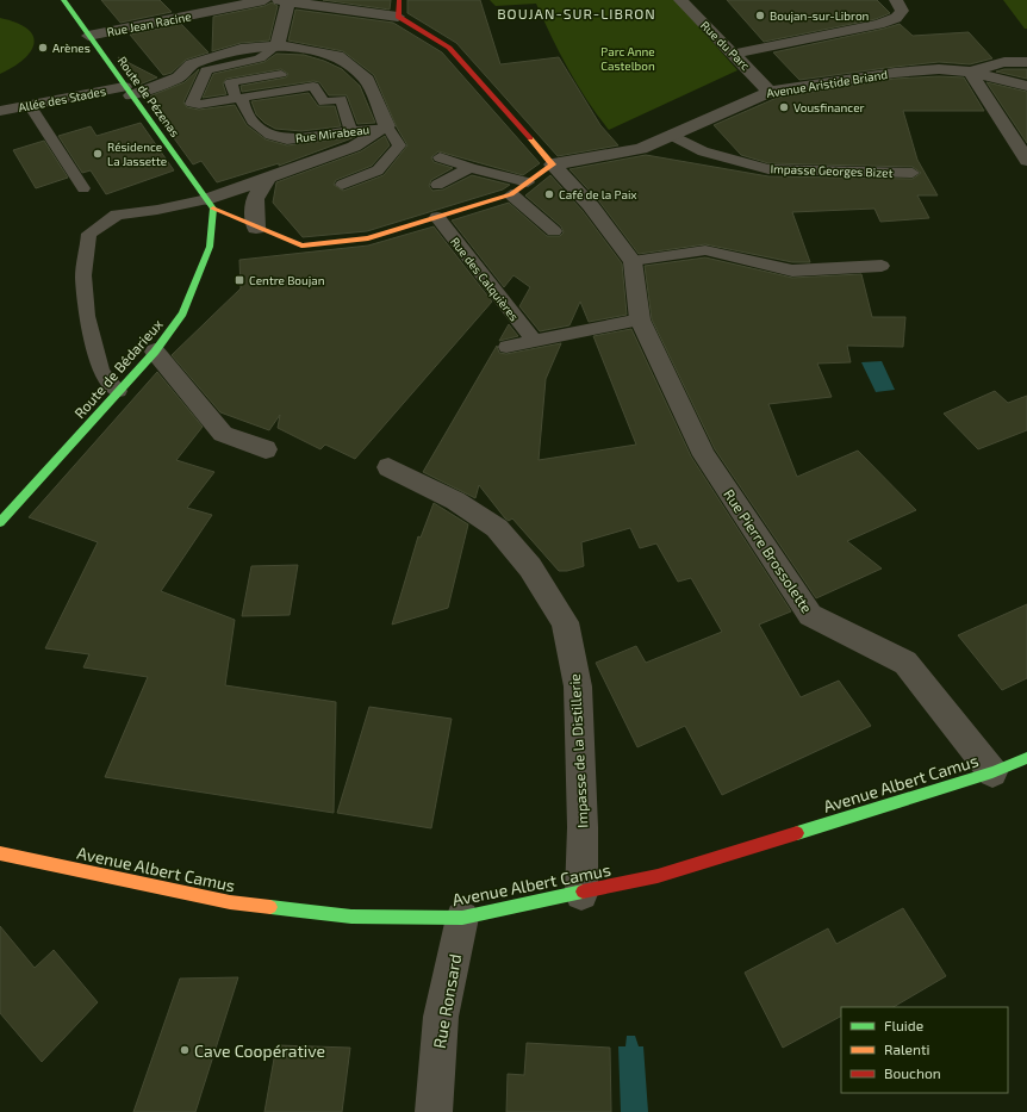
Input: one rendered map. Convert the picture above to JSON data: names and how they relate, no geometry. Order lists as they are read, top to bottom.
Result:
{
  "streets": {
    "street": [
      "Rue Jean Racine",
      "Rue du Parc",
      "Avenue Aristide Briand",
      "Route de Pézenas",
      "Allée des Stades",
      "Route de Bédarieux",
      "Rue Pierre Brossolette",
      "Impasse de la Distillerie",
      "Avenue Albert Camus",
      "Rue Ronsard"
    ],
    "lane": ["Rue Mirabeau", "Impasse Georges Bizet", "Rue des Calquières"]
  },
  "crossings": [
    ["Rue Jean Racine", "Route de Pézenas"],
    ["Rue du Parc", "Avenue Aristide Briand"],
    ["Avenue Aristide Briand", "Impasse Georges Bizet"],
    ["Route de Pézenas", "Allée des Stades"],
    ["Route de Pézenas", "Route de Bédarieux"],
    ["Allée des Stades", "Rue Mirabeau"],
    ["Rue Pierre Brossolette", "Avenue Albert Camus"],
    ["Impasse de la Distillerie", "Avenue Albert Camus"],
    ["Avenue Albert Camus", "Rue Ronsard"]
  ],
  "districts": ["BOUJAN-SUR-LIBRON"],
  "parks": ["Parc Anne Castelbon"],
  "places": {
    "other": [
      "Boujan-sur-Libron",
      "Arènes",
      "Vousfinancer",
      "Résidence La Jassette",
      "Café de la Paix",
      "Cave Coopérative"
    ],
    "transit": ["Centre Boujan"]
  },
  "legend": ["Fluide", "Ralenti", "Bouchon"]
}
